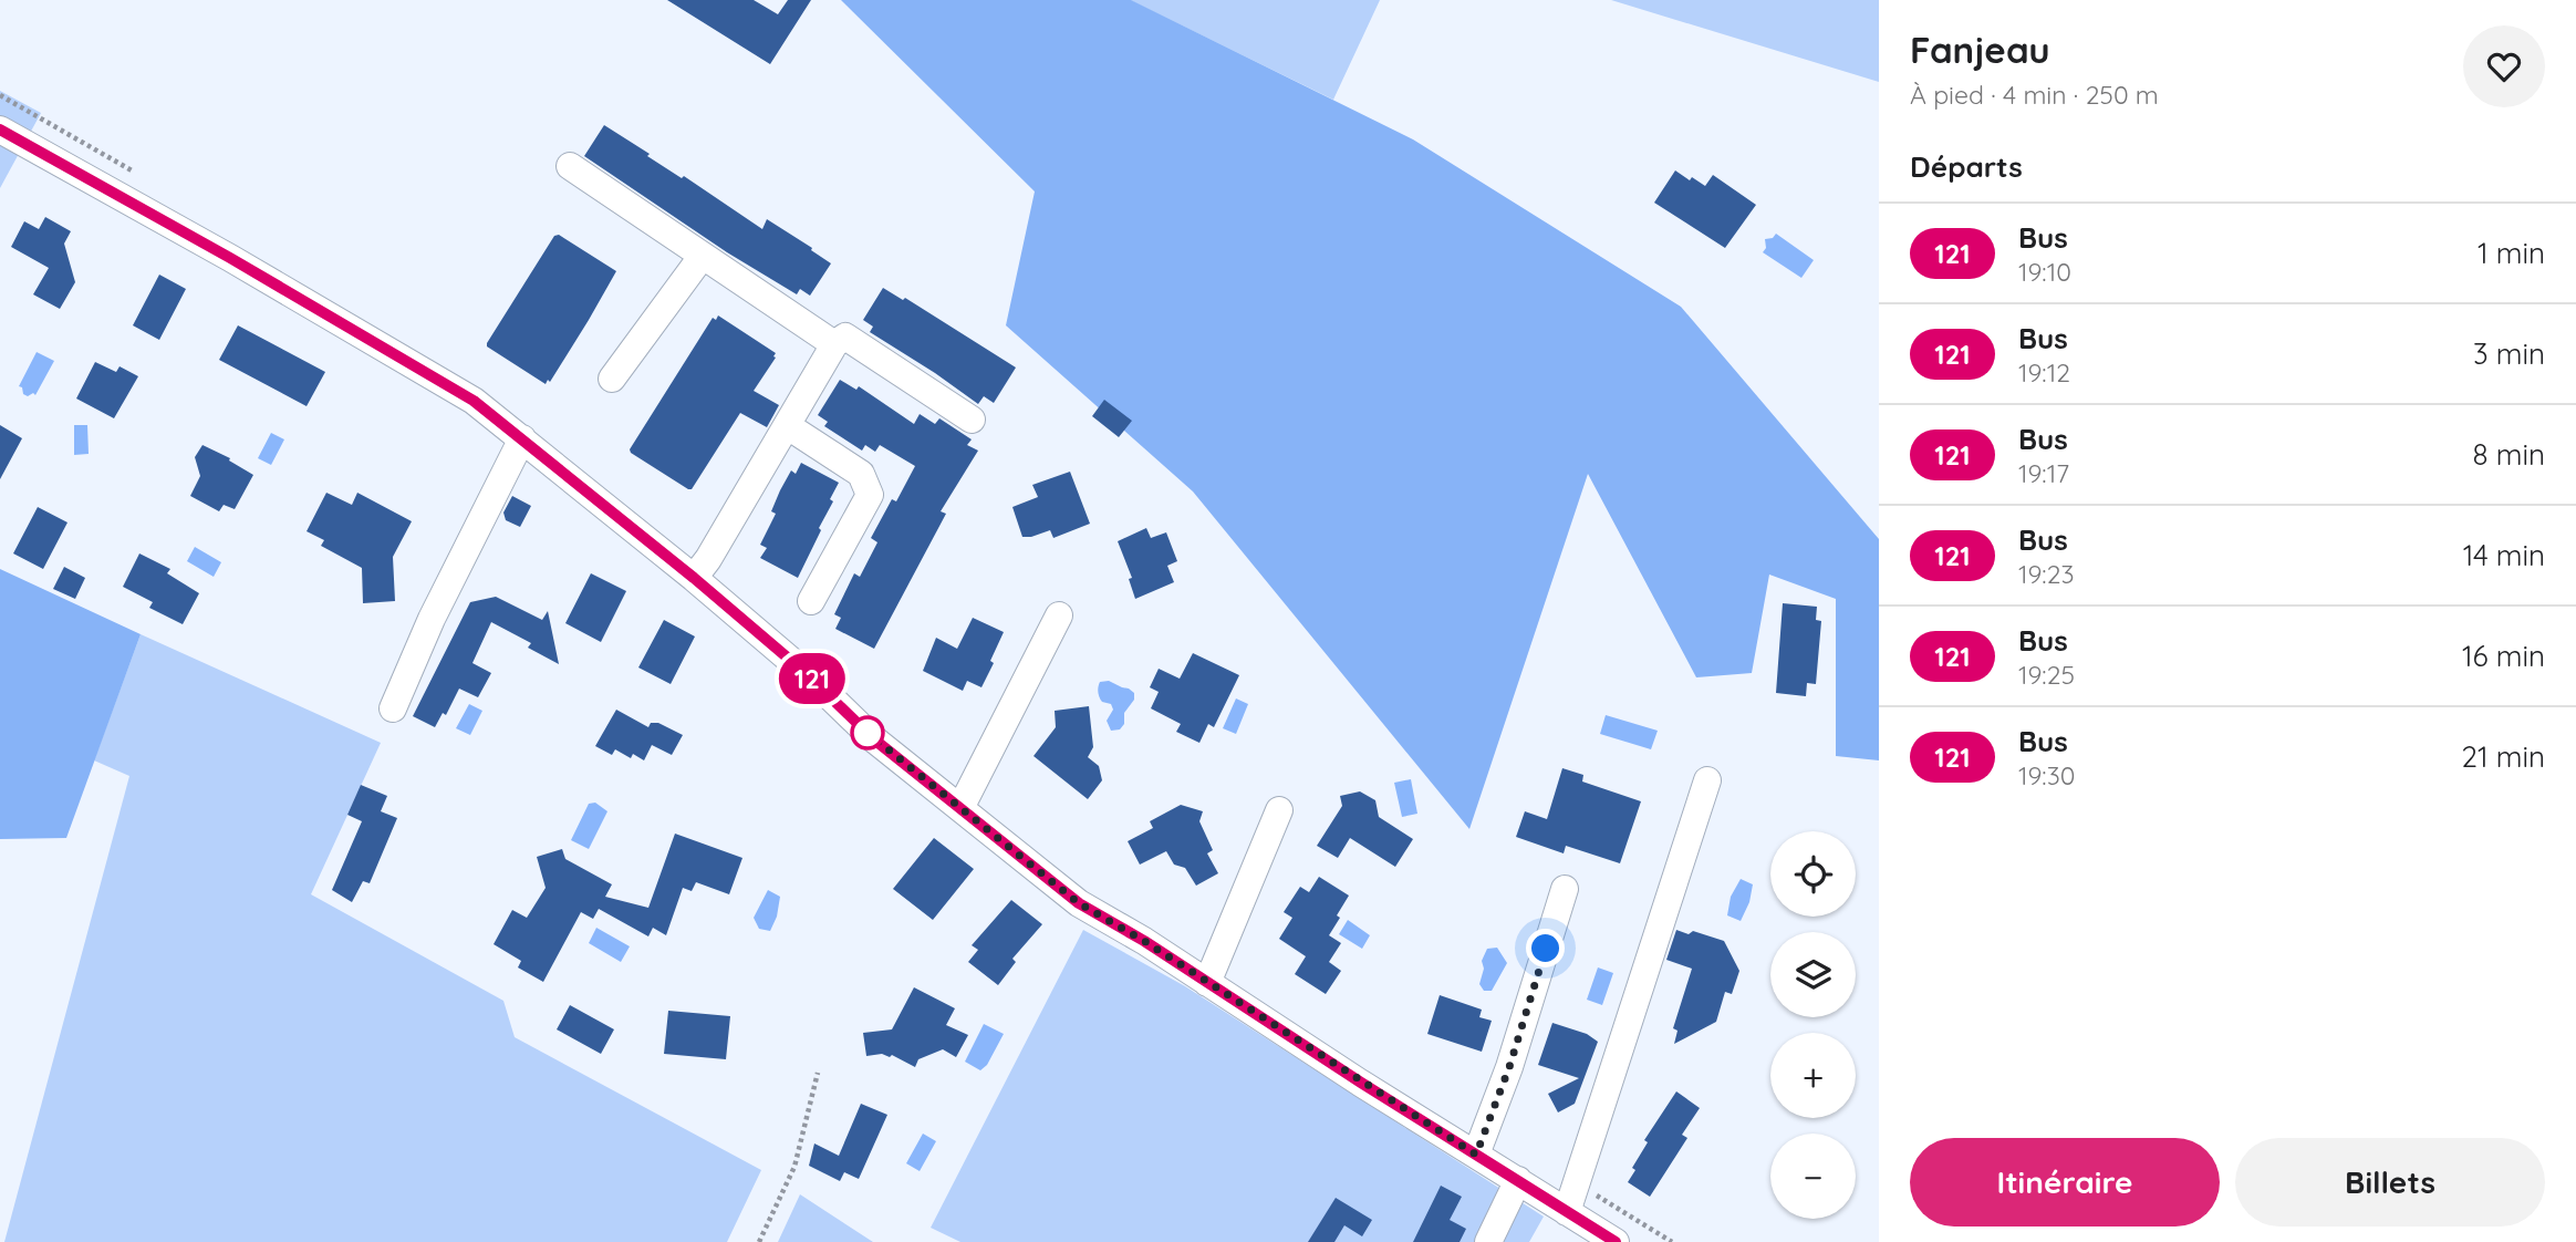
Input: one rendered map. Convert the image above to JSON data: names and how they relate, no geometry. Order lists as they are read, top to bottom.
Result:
{
  "lines": ["bus line 121"],
  "page": {
    "on_map": "121",
    "heading": [
      ["Fanjeau", "À pied · 4 min · 250 m"],
      "Départs"
    ],
    "list": [
      {
        "mark": "121",
        "name": "Bus",
        "note": "19:10",
        "value": "1 min"
      },
      {
        "mark": "121",
        "name": "Bus",
        "note": "19:12",
        "value": "3 min"
      },
      {
        "mark": "121",
        "name": "Bus",
        "note": "19:17",
        "value": "8 min"
      },
      {
        "mark": "121",
        "name": "Bus",
        "note": "19:23",
        "value": "14 min"
      },
      {
        "mark": "121",
        "name": "Bus",
        "note": "19:25",
        "value": "16 min"
      },
      {
        "mark": "121",
        "name": "Bus",
        "note": "19:30",
        "value": "21 min"
      }
    ],
    "map_buttons": ["+", "−"],
    "buttons": ["Itinéraire", "Billets"]
  }
}
